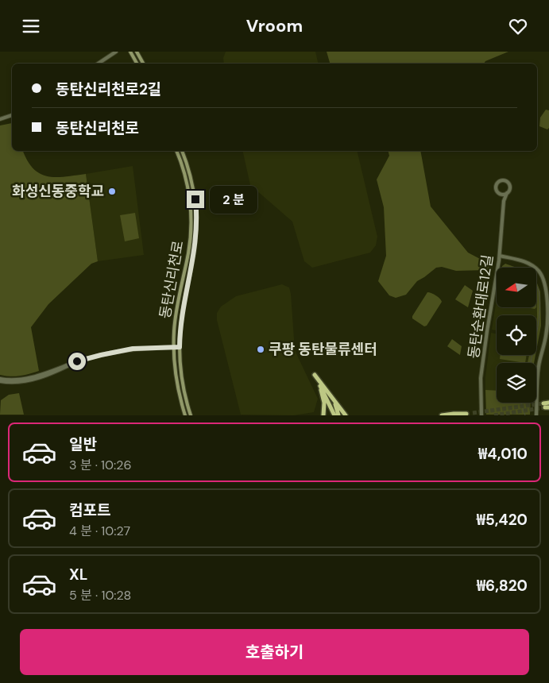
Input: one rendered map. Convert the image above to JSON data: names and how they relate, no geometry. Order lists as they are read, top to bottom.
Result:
{
  "streets": {
    "main road": ["동탄신리천로"],
    "street": ["동탄순환대로12길"]
  },
  "places": ["화성신동중학교", "쿠팡 동탄물류센터"],
  "north": "left",
  "page": {
    "header": "Vroom",
    "banner": ["동탄신리천로2길", "동탄신리천로"],
    "bubble": "2 분",
    "list": [
      {
        "name": "일반",
        "note": "3 분 · 10:26",
        "value": "₩4,010"
      },
      {
        "name": "컴포트",
        "note": "4 분 · 10:27",
        "value": "₩5,420"
      },
      {
        "name": "XL",
        "note": "5 분 · 10:28",
        "value": "₩6,820"
      }
    ],
    "buttons": "호출하기"
  }
}
